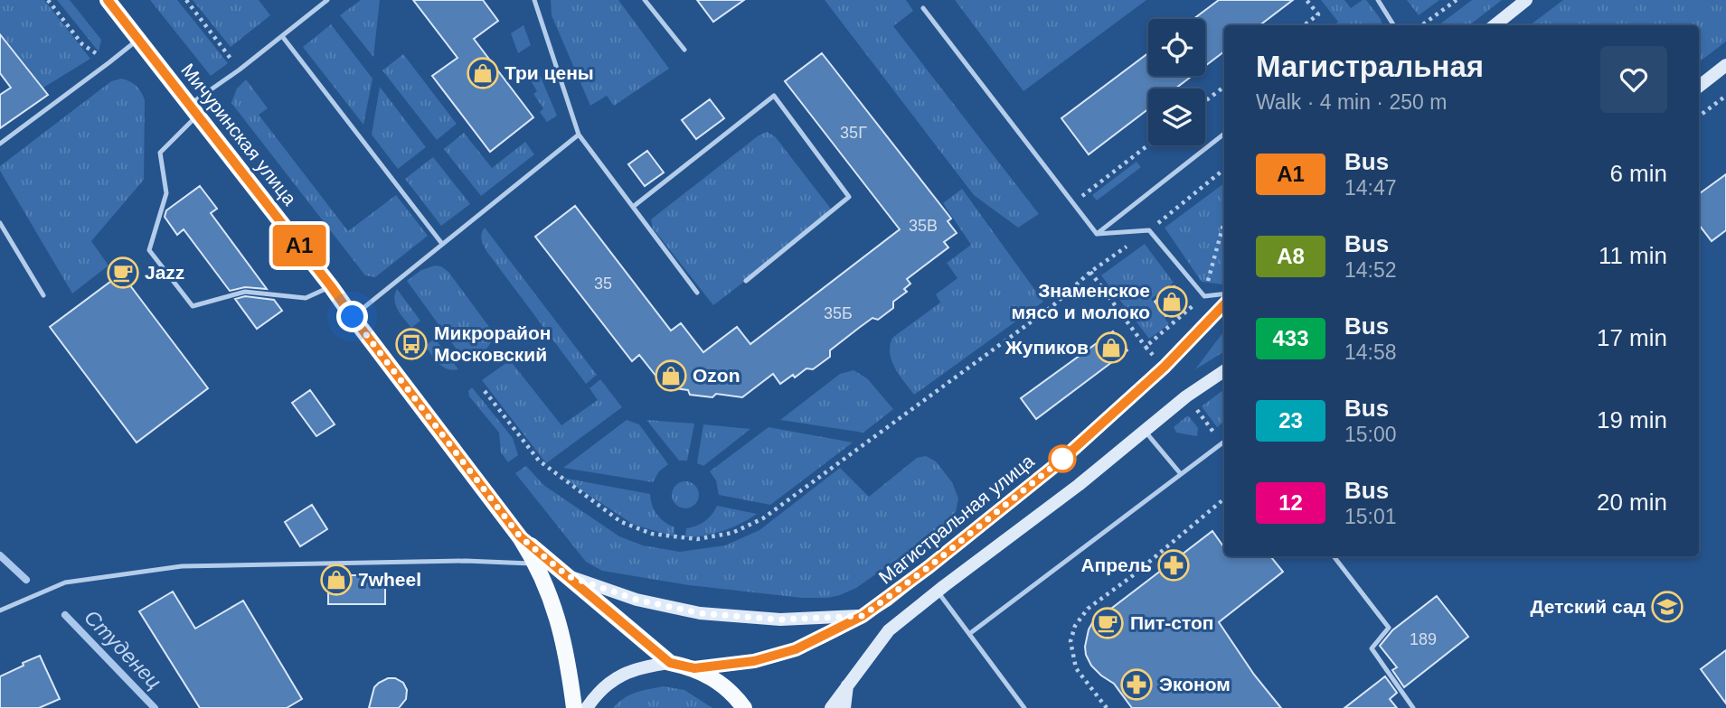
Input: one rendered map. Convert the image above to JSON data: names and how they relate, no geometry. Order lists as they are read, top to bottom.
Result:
{
  "streets": {
    "main road": ["Мичуринская улица", "Магистральная улица"]
  },
  "water": ["Студенец"],
  "places": {
    "shop": [
      "Три цены",
      "Знаменское мясо и молоко",
      "Жупиков",
      "Ozon",
      "7wheel"
    ],
    "cafe": ["Jazz", "Пит-стоп"],
    "bus stop": ["Микрорайон Московский"],
    "pharmacy": ["Апрель", "Эконом"],
    "school or university": ["Детский сад"]
  },
  "lines": ["bus line А1"],
  "house_numbers": [
    "35Г",
    "35В",
    "35",
    "35Б",
    "189"
  ],
  "page": {
    "on_map": "А1",
    "heading": ["Магистральная", "Walk · 4 min · 250 m"],
    "list": [
      {
        "mark": "А1",
        "name": "Bus",
        "note": "14:47",
        "value": "6 min"
      },
      {
        "mark": "А8",
        "name": "Bus",
        "note": "14:52",
        "value": "11 min"
      },
      {
        "mark": "433",
        "name": "Bus",
        "note": "14:58",
        "value": "17 min"
      },
      {
        "mark": "23",
        "name": "Bus",
        "note": "15:00",
        "value": "19 min"
      },
      {
        "mark": "12",
        "name": "Bus",
        "note": "15:01",
        "value": "20 min"
      }
    ]
  }
}
